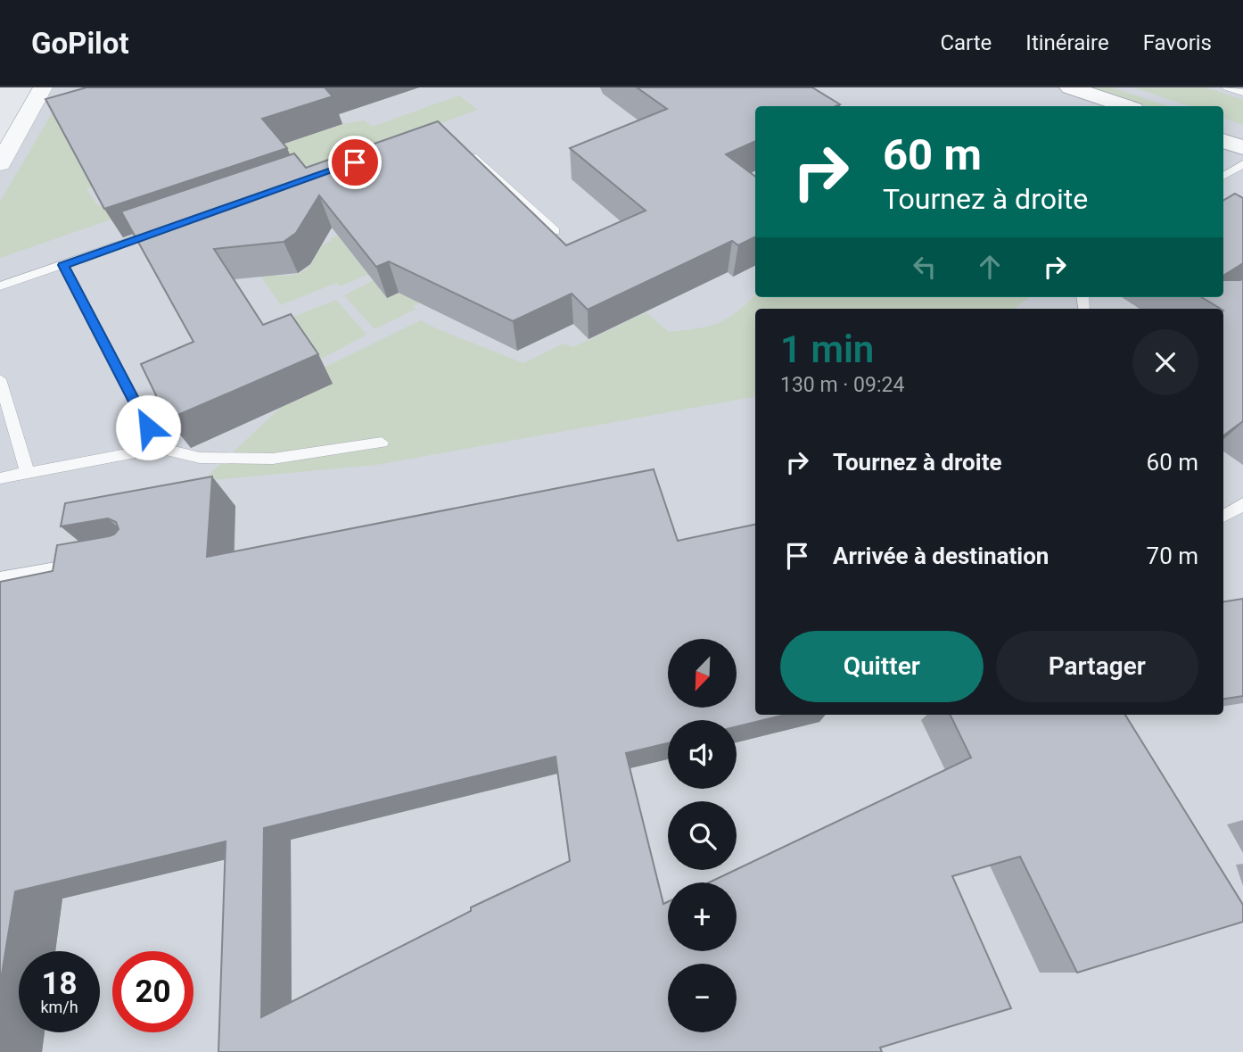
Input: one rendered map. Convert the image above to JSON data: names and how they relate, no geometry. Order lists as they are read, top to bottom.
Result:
{
  "north": "bottom left",
  "page": {
    "header": "GoPilot",
    "nav": ["Carte", "Itinéraire", "Favoris"],
    "turn": ["60 m", "Tournez à droite"],
    "heading": ["1 min", "130 m · 09:24"],
    "list": [
      {
        "name": "Tournez à droite",
        "value": "60 m"
      },
      {
        "name": "Arrivée à destination",
        "value": "70 m"
      }
    ],
    "buttons": ["Quitter", "Partager"],
    "map_buttons": ["+", "−"],
    "speed": "18 km/h",
    "limit": "20"
  }
}
